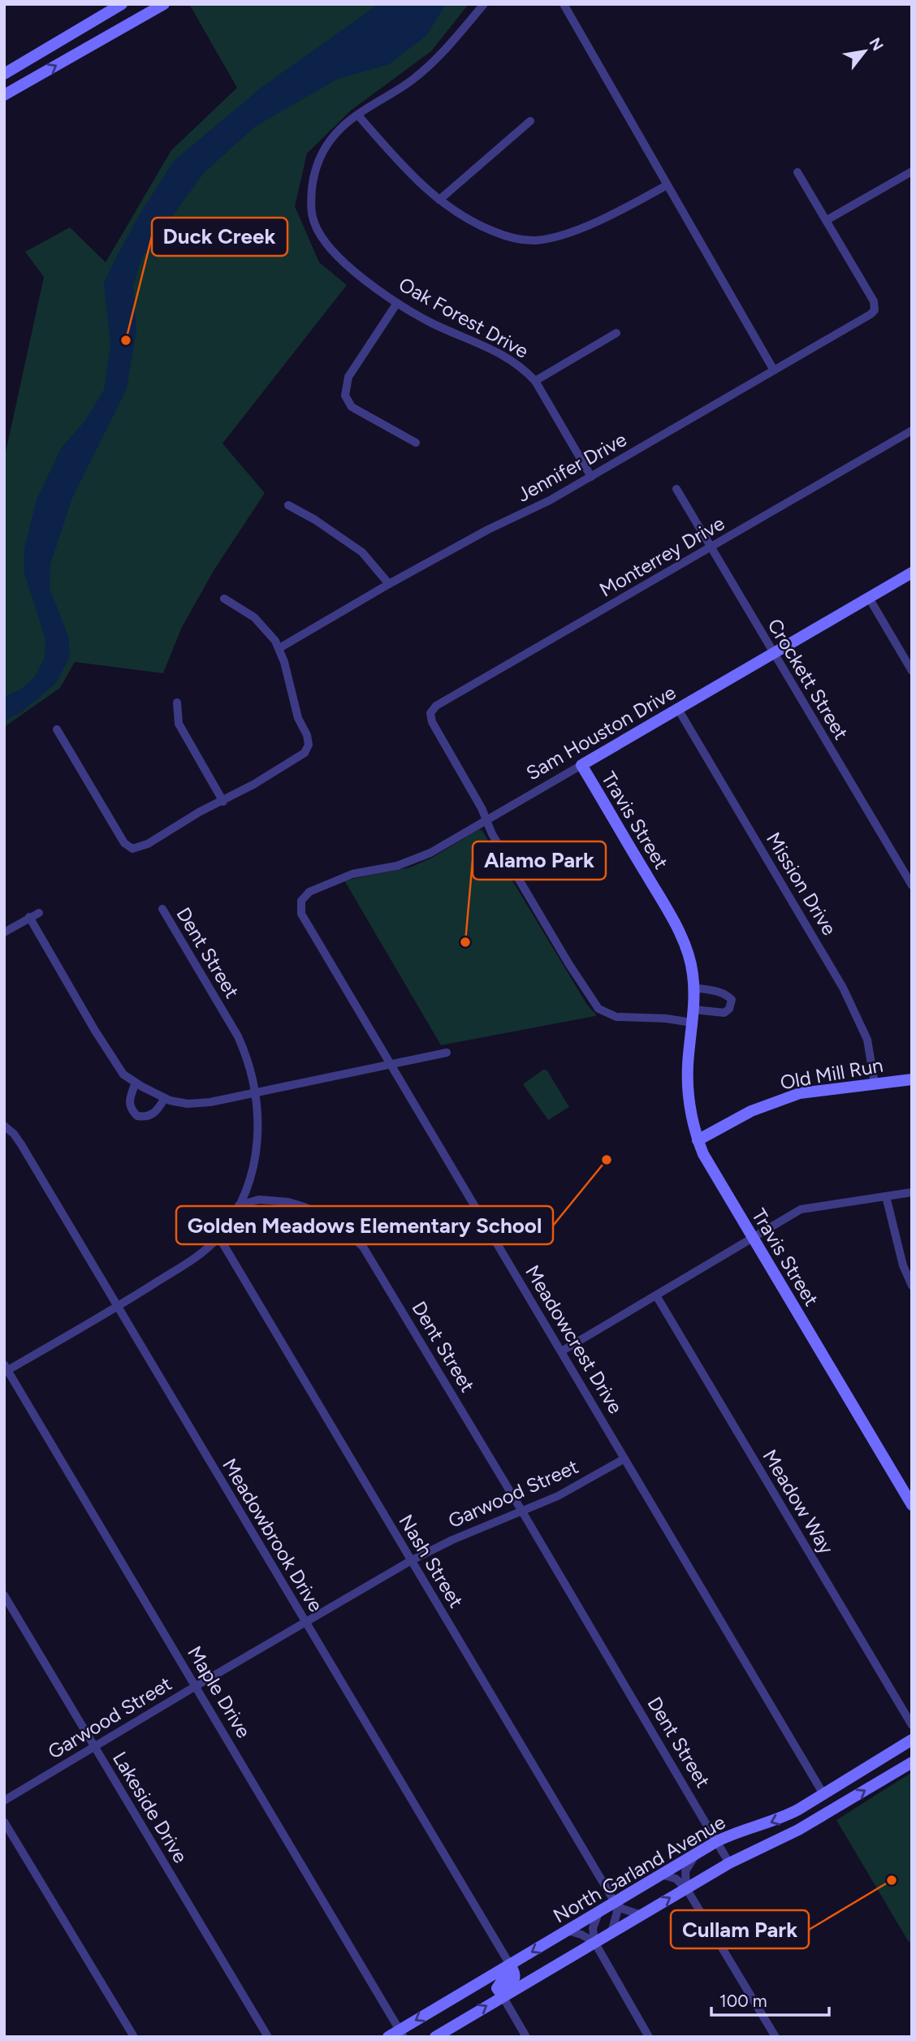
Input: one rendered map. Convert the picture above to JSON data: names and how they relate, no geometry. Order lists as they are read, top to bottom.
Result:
{
  "streets": {
    "main road": [
      "Sam Houston Drive",
      "Travis Street",
      "Old Mill Run",
      "North Garland Avenue"
    ],
    "street": [
      "Oak Forest Drive",
      "Jennifer Drive",
      "Monterrey Drive",
      "Crockett Street",
      "Mission Drive",
      "Dent Street",
      "Meadowcrest Drive",
      "Garwood Street",
      "Meadow Way",
      "Meadowbrook Drive",
      "Nash Street",
      "Maple Drive",
      "Lakeside Drive"
    ]
  },
  "crossings": [
    ["Oak Forest Drive", "Jennifer Drive"],
    ["Monterrey Drive", "Crockett Street"],
    ["Monterrey Drive", "Sam Houston Drive"],
    ["Crockett Street", "Sam Houston Drive"],
    ["Sam Houston Drive", "Travis Street"],
    ["Sam Houston Drive", "Mission Drive"],
    ["Sam Houston Drive", "Meadowcrest Drive"],
    ["Travis Street", "Old Mill Run"],
    ["Mission Drive", "Old Mill Run"],
    ["Dent Street", "Garwood Street"],
    ["Dent Street", "North Garland Avenue"],
    ["Meadowcrest Drive", "Garwood Street"],
    ["Meadowcrest Drive", "North Garland Avenue"],
    ["Garwood Street", "Meadowbrook Drive"],
    ["Garwood Street", "Nash Street"],
    ["Garwood Street", "Maple Drive"],
    ["Garwood Street", "Lakeside Drive"],
    ["Meadowbrook Drive", "North Garland Avenue"],
    ["Nash Street", "North Garland Avenue"],
    ["Maple Drive", "North Garland Avenue"]
  ],
  "places": [
    "Duck Creek",
    "Alamo Park",
    "Golden Meadows Elementary School",
    "Cullam Park"
  ],
  "scale_bar": "100 m",
  "north": "top right"
}
